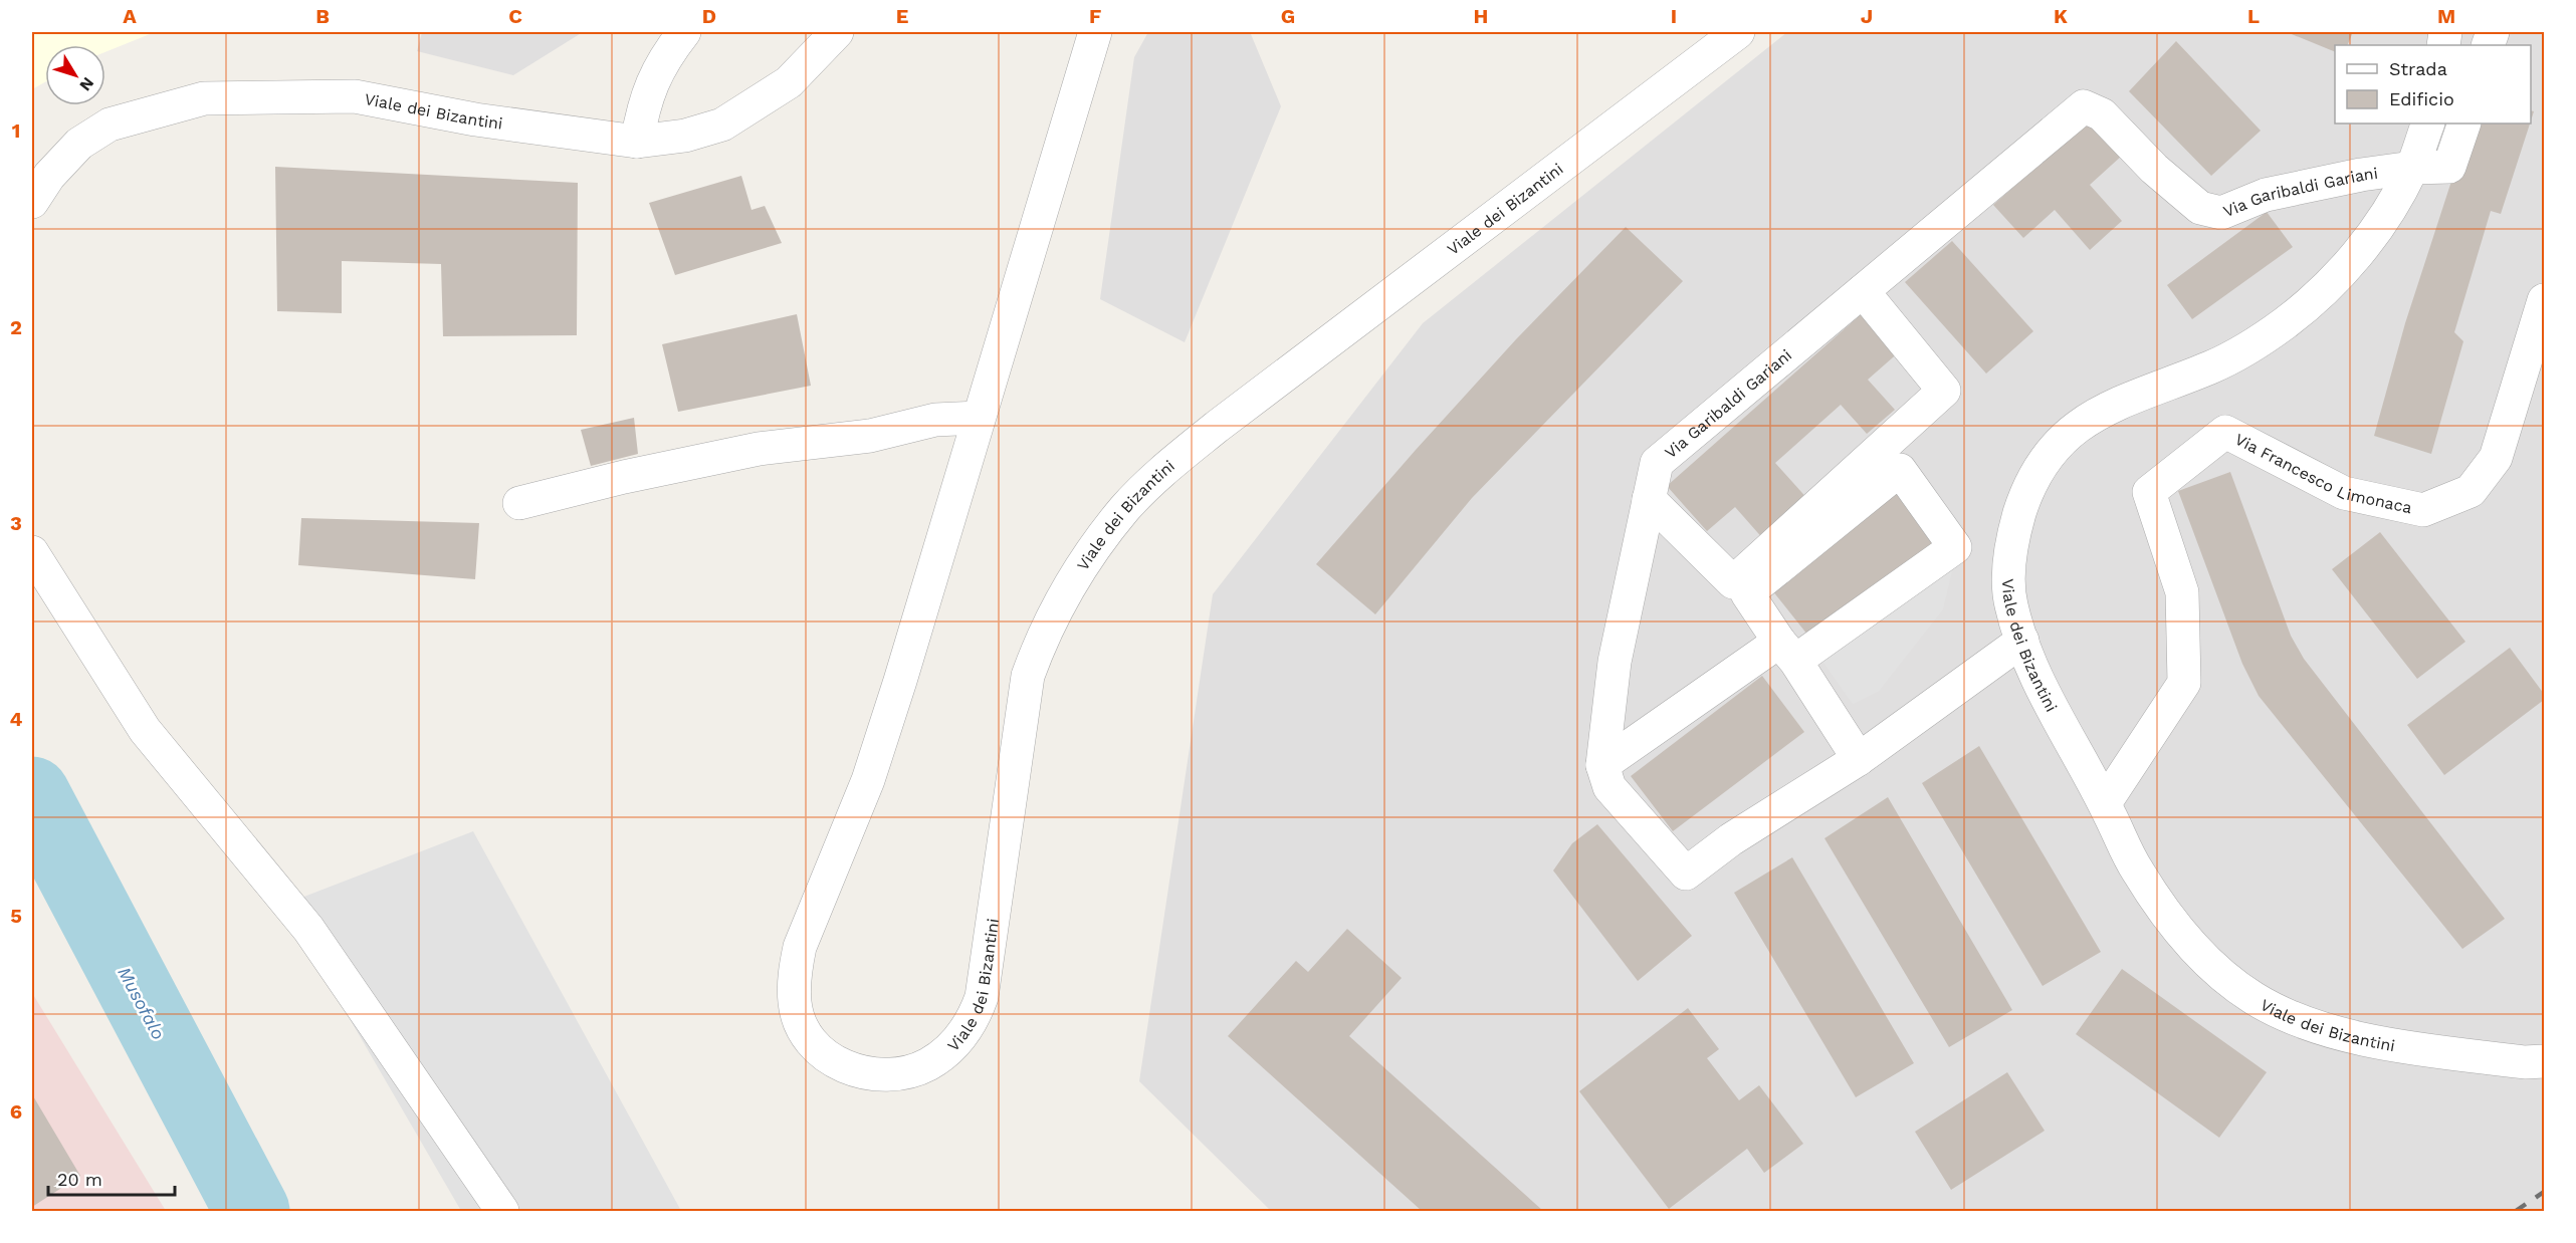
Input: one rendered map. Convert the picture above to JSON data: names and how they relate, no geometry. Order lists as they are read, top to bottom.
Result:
{
  "streets": {
    "street": ["Viale dei Bizantini", "Via Garibaldi Gariani", "Via Francesco Limonaca"]
  },
  "crossings": [
    ["Viale dei Bizantini", "Via Garibaldi Gariani"],
    ["Viale dei Bizantini", "Via Francesco Limonaca"]
  ],
  "water": ["Musofalo"],
  "legend": ["Strada", "Edificio"],
  "scale_bar": "20 m",
  "north": "bottom right",
  "grid": {
    "columns": [
      "A",
      "B",
      "C",
      "D",
      "E",
      "F",
      "G",
      "H",
      "I",
      "J",
      "K",
      "L",
      "M"
    ],
    "rows": [
      "1",
      "2",
      "3",
      "4",
      "5",
      "6"
    ]
  }
}
